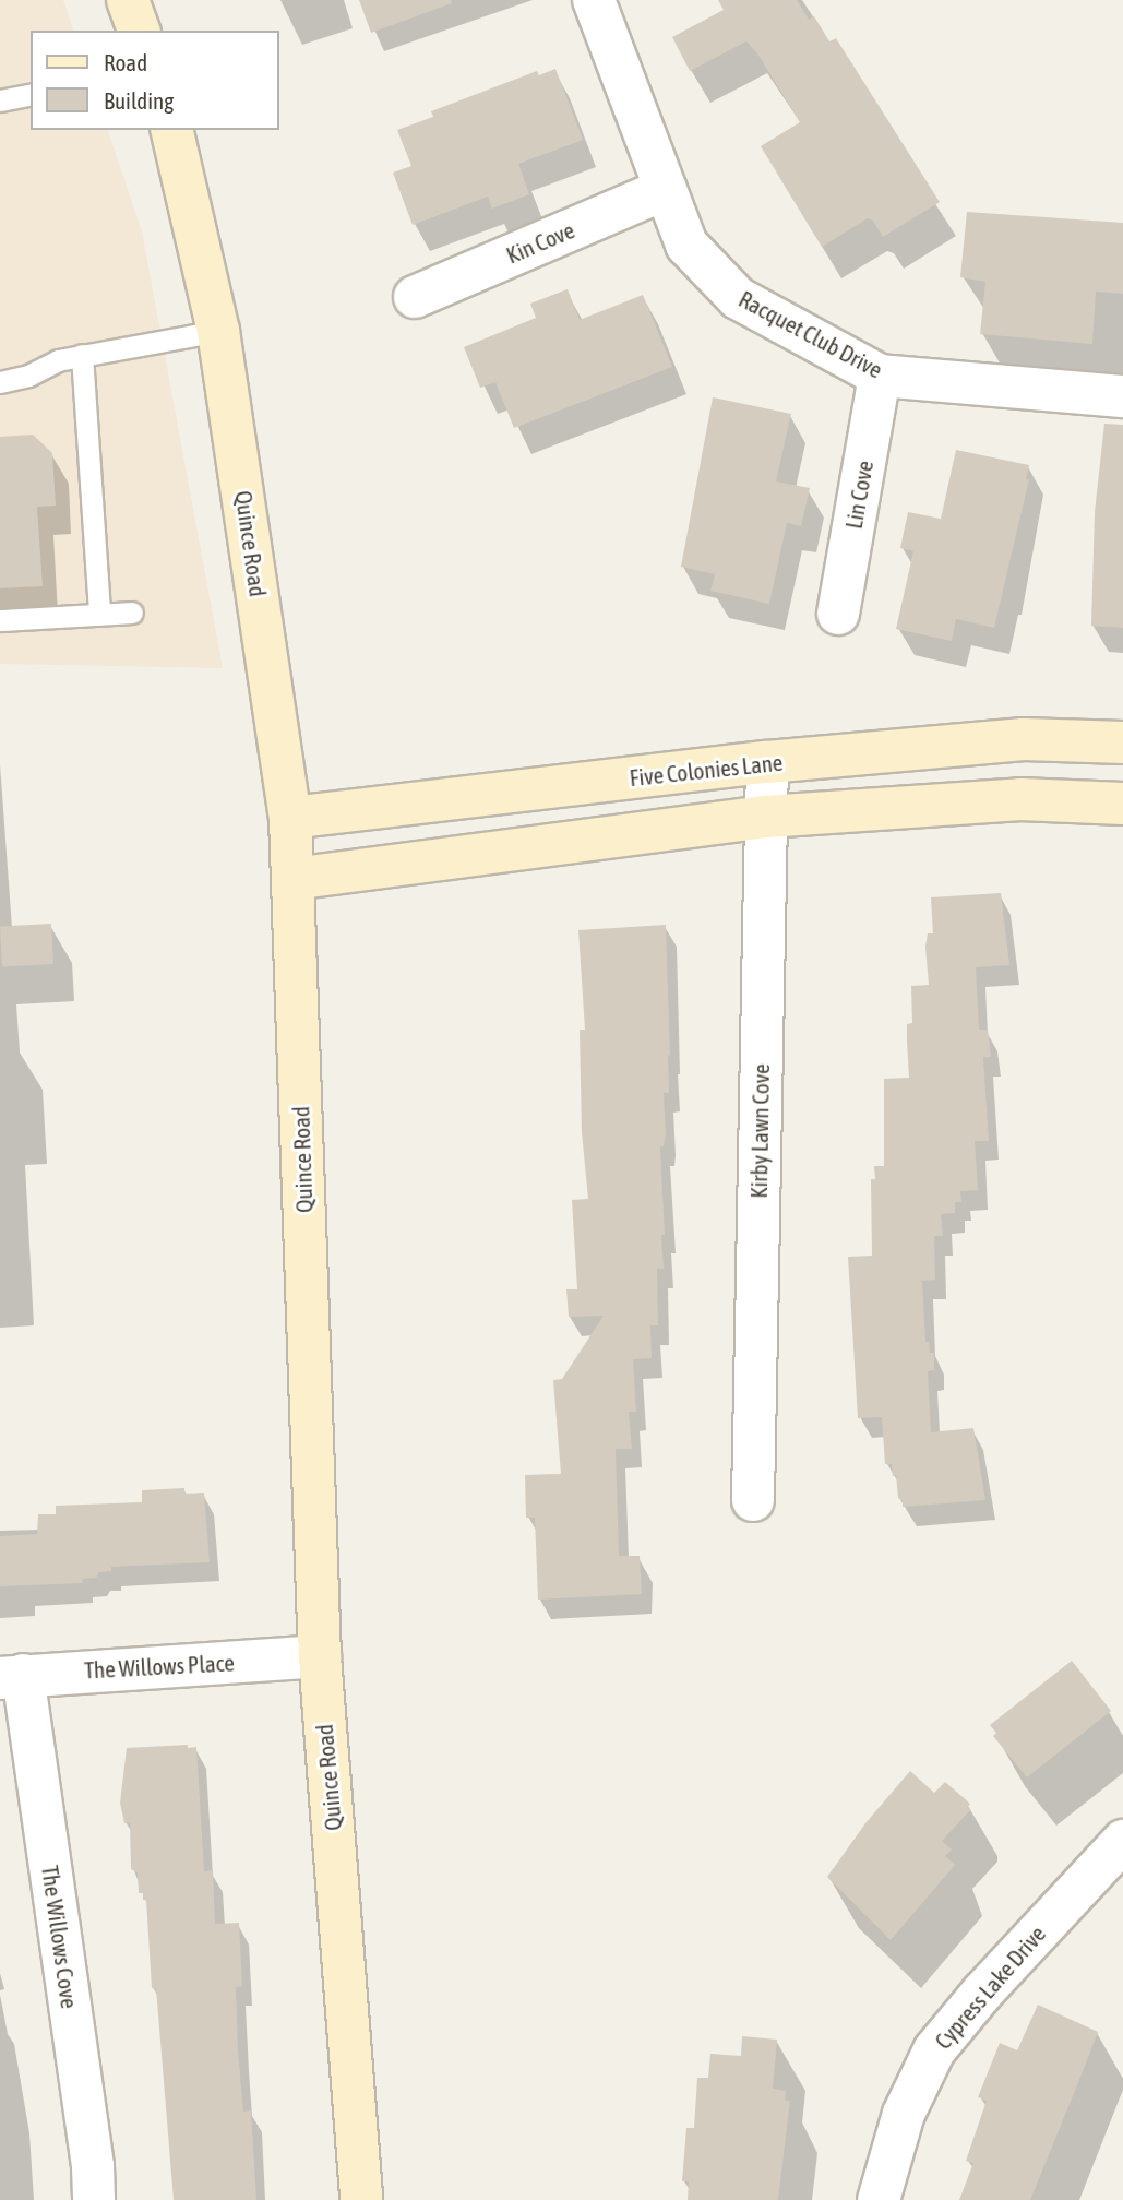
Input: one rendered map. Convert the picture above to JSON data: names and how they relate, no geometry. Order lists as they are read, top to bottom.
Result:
{
  "streets": {
    "main road": ["Quince Road", "Five Colonies Lane"],
    "street": [
      "Kin Cove",
      "Racquet Club Drive",
      "Lin Cove",
      "Kirby Lawn Cove",
      "The Willows Place",
      "The Willows Cove",
      "Cypress Lake Drive"
    ]
  },
  "crossings": [
    ["Kin Cove", "Racquet Club Drive"],
    ["Racquet Club Drive", "Lin Cove"],
    ["Quince Road", "Five Colonies Lane"],
    ["Quince Road", "The Willows Place"],
    ["Five Colonies Lane", "Kirby Lawn Cove"],
    ["The Willows Place", "The Willows Cove"]
  ],
  "legend": ["Road", "Building"]
}
